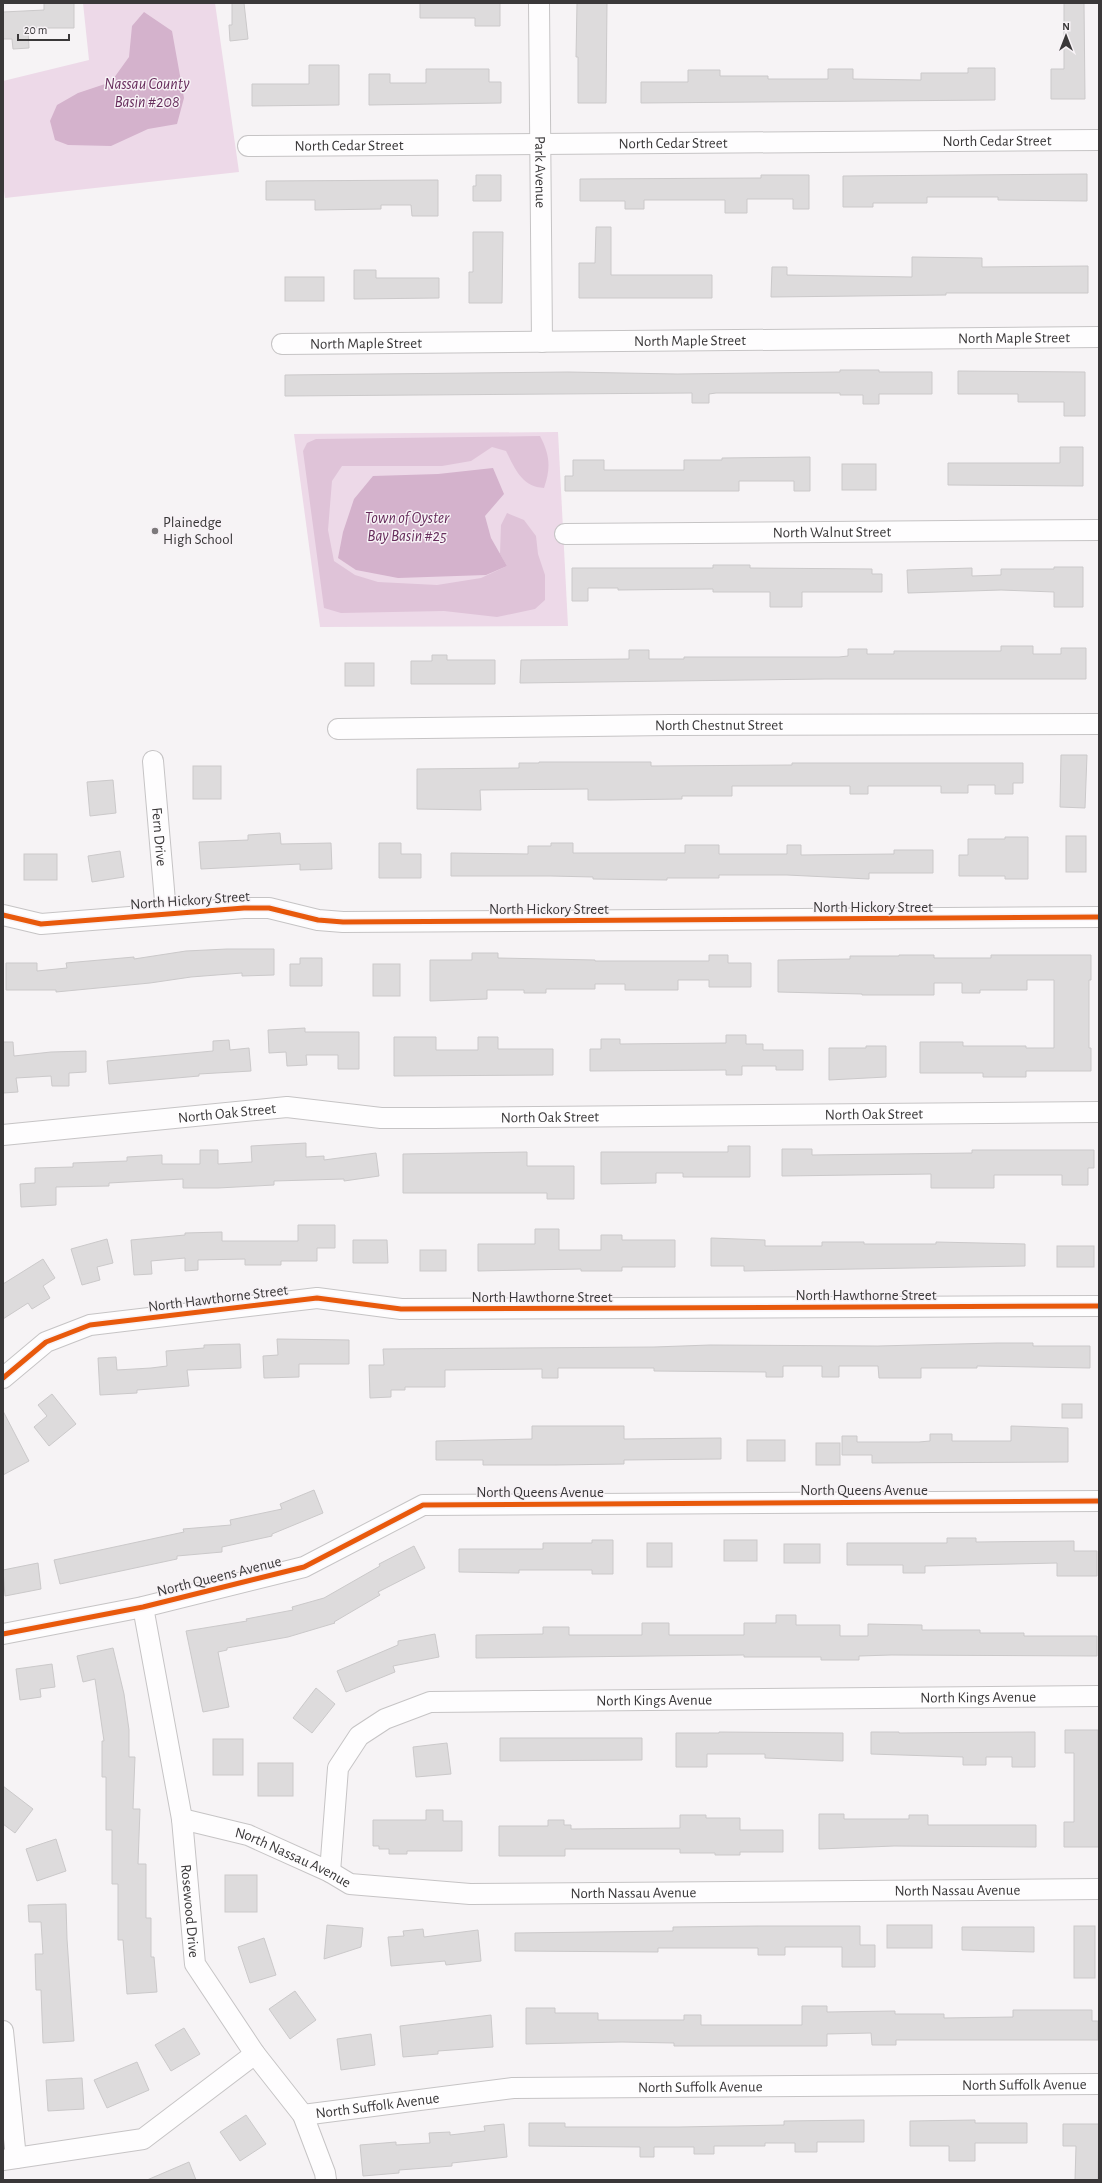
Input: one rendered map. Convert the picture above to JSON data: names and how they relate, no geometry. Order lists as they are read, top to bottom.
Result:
{
  "streets": {
    "street": [
      "North Cedar Street",
      "Park Avenue",
      "North Maple Street",
      "North Walnut Street",
      "North Chestnut Street",
      "Fern Drive",
      "North Hickory Street",
      "North Oak Street",
      "North Hawthorne Street",
      "North Queens Avenue",
      "North Kings Avenue",
      "North Nassau Avenue",
      "Rosewood Drive",
      "North Suffolk Avenue"
    ]
  },
  "crossings": [
    ["North Cedar Street", "Park Avenue"],
    ["Park Avenue", "North Maple Street"],
    ["Fern Drive", "North Hickory Street"],
    ["North Queens Avenue", "Rosewood Drive"],
    ["North Kings Avenue", "North Nassau Avenue"],
    ["North Nassau Avenue", "Rosewood Drive"],
    ["Rosewood Drive", "North Suffolk Avenue"]
  ],
  "water": ["Nassau County Basin #208", "Town of Oyster Bay Basin #25"],
  "places": ["Plainedge High School"],
  "scale_bar": "20 m",
  "north": "top"
}
